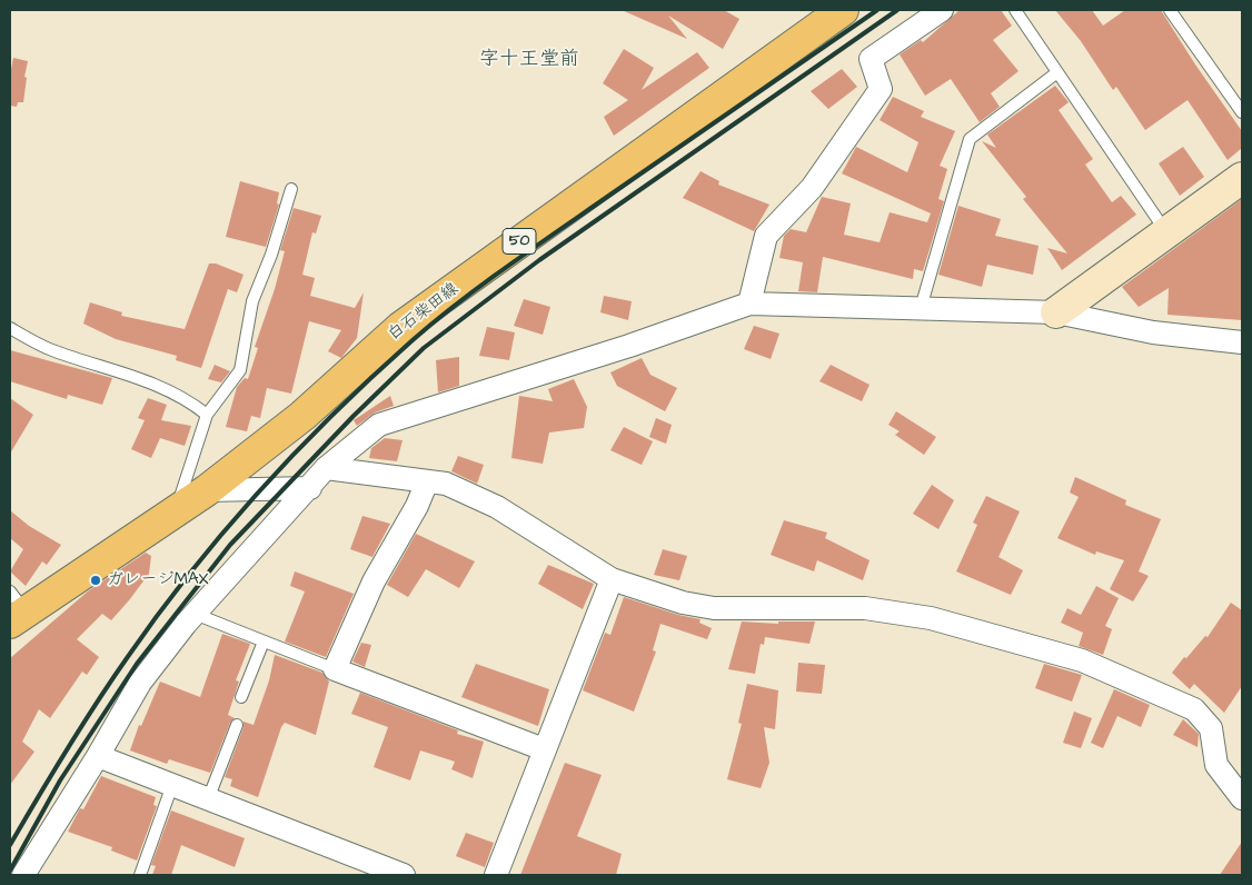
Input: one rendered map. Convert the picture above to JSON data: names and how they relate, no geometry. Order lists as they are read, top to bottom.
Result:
{
  "streets": {
    "main road": ["50", "白石柴田線"]
  },
  "districts": ["字十王堂前"],
  "places": ["ガレージMAX"]
}
